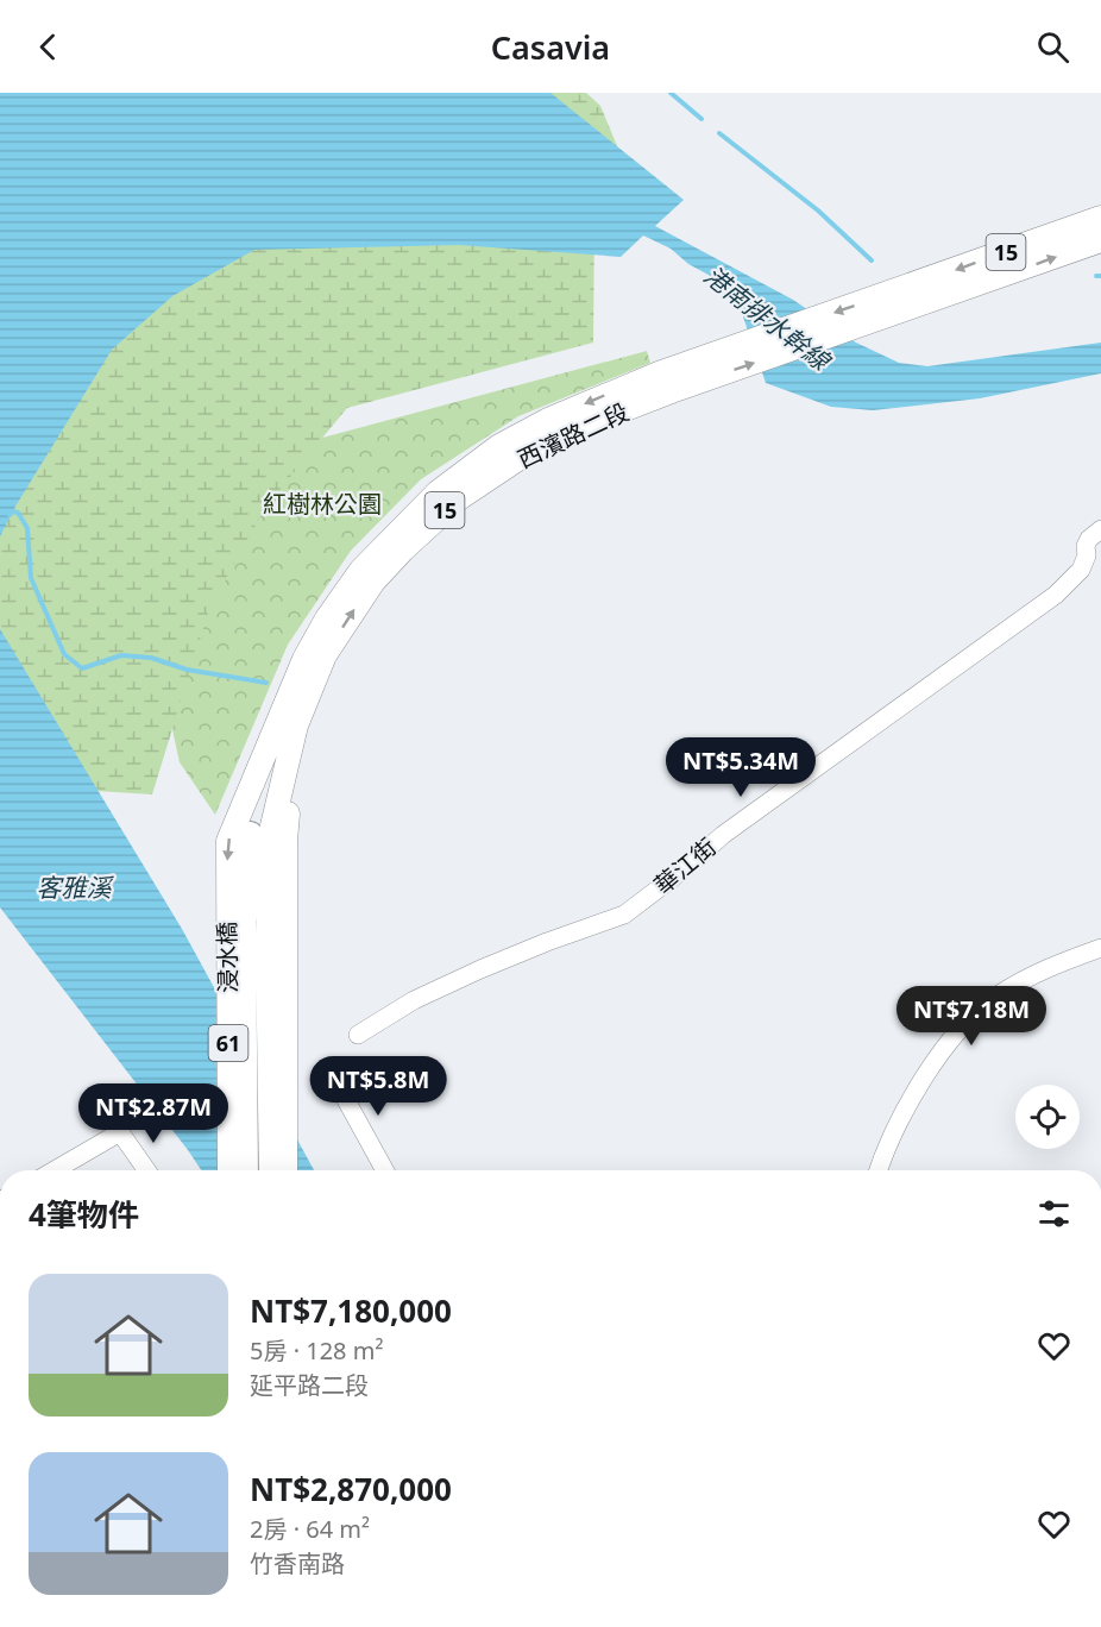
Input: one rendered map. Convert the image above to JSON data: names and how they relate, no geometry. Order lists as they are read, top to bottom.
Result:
{
  "streets": {
    "highway": ["浸水橋", "61"],
    "main road": ["15", "西濱路二段"],
    "street": ["華江街"]
  },
  "crossings": [
    ["西濱路二段", "浸水橋"],
    ["西濱路二段", "61"],
    ["浸水橋", "61"]
  ],
  "water": ["港南排水幹線", "客雅溪"],
  "parks": ["紅樹林公園"],
  "page": {
    "header": "Casavia",
    "price": [
      "NT$5.34M",
      "NT$7.18M",
      "NT$5.8M",
      "NT$2.87M"
    ],
    "heading": "4筆物件",
    "list": [
      {
        "name": "NT$7,180,000",
        "note": "5房 · 128 m² · 延平路二段"
      },
      {
        "name": "NT$2,870,000",
        "note": "2房 · 64 m² · 竹香南路"
      }
    ]
  }
}
